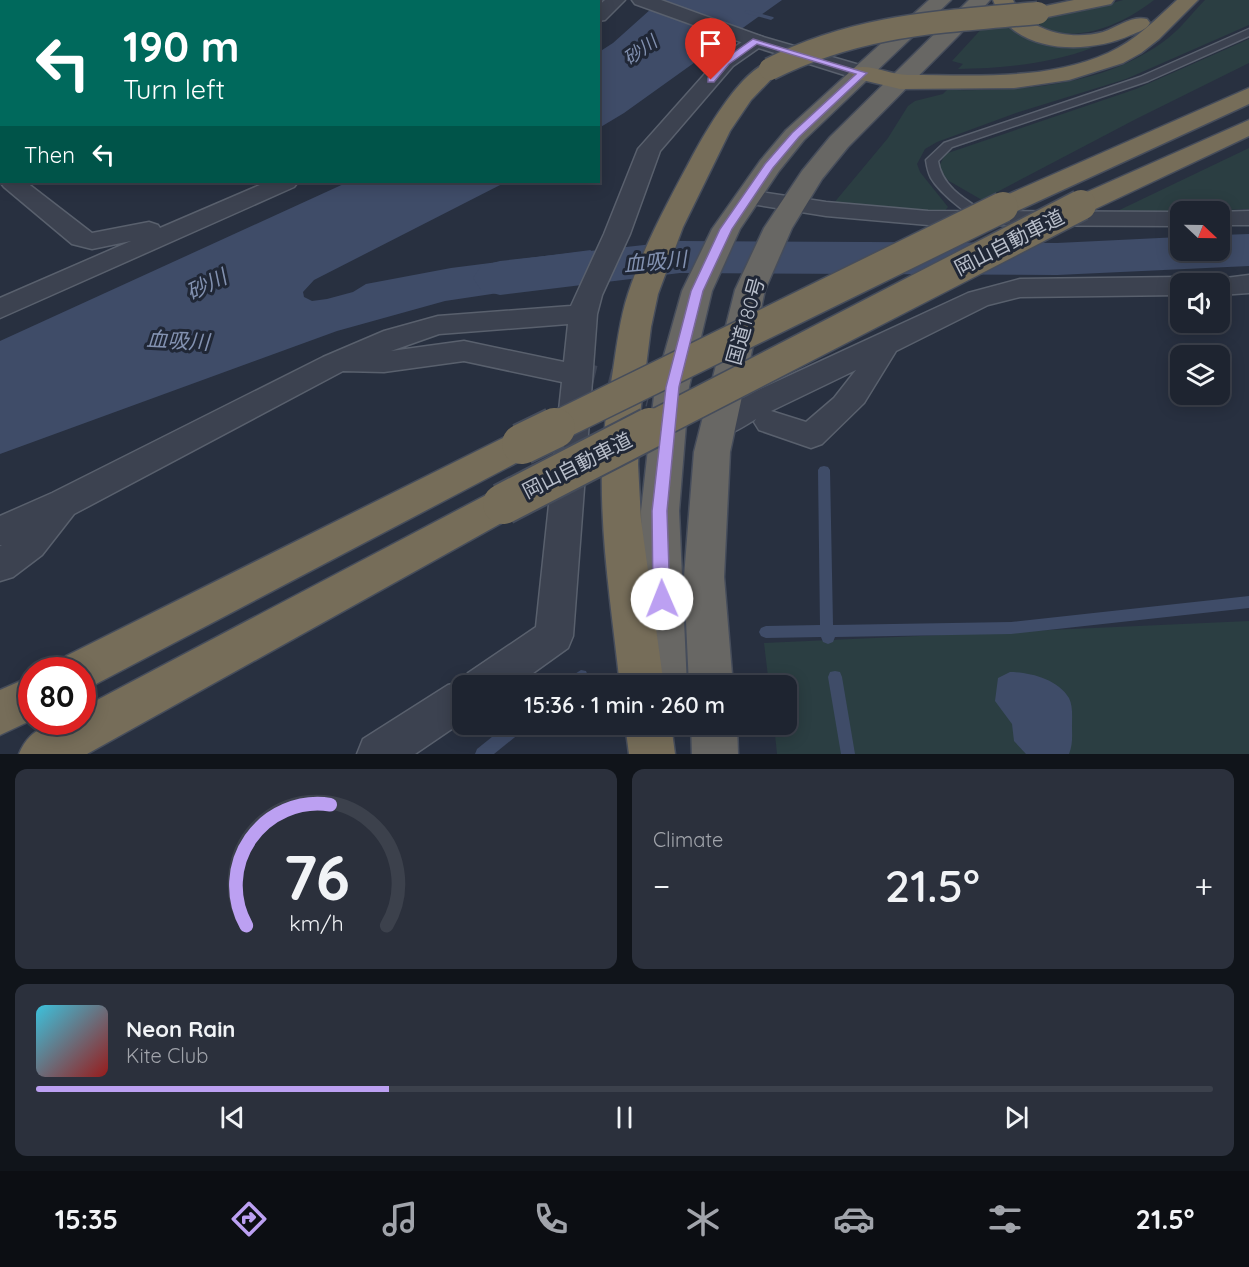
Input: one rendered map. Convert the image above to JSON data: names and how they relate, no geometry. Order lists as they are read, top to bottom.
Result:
{
  "streets": {
    "highway": ["岡山自動車道", "国道180号"]
  },
  "water": ["砂川", "血吸川"],
  "north": "right",
  "page": {
    "turn": ["190 m", "Turn left"],
    "then": "Then",
    "limit": "80",
    "trip": "15:36 · 1 min · 260 m",
    "tile": "Climate",
    "heat": ["−", "21.5°", "+"],
    "song": ["Neon Rain", "Kite Club"],
    "tabs": ["15:35", "21.5°"],
    "gauge": ["76", "km/h"]
  }
}
